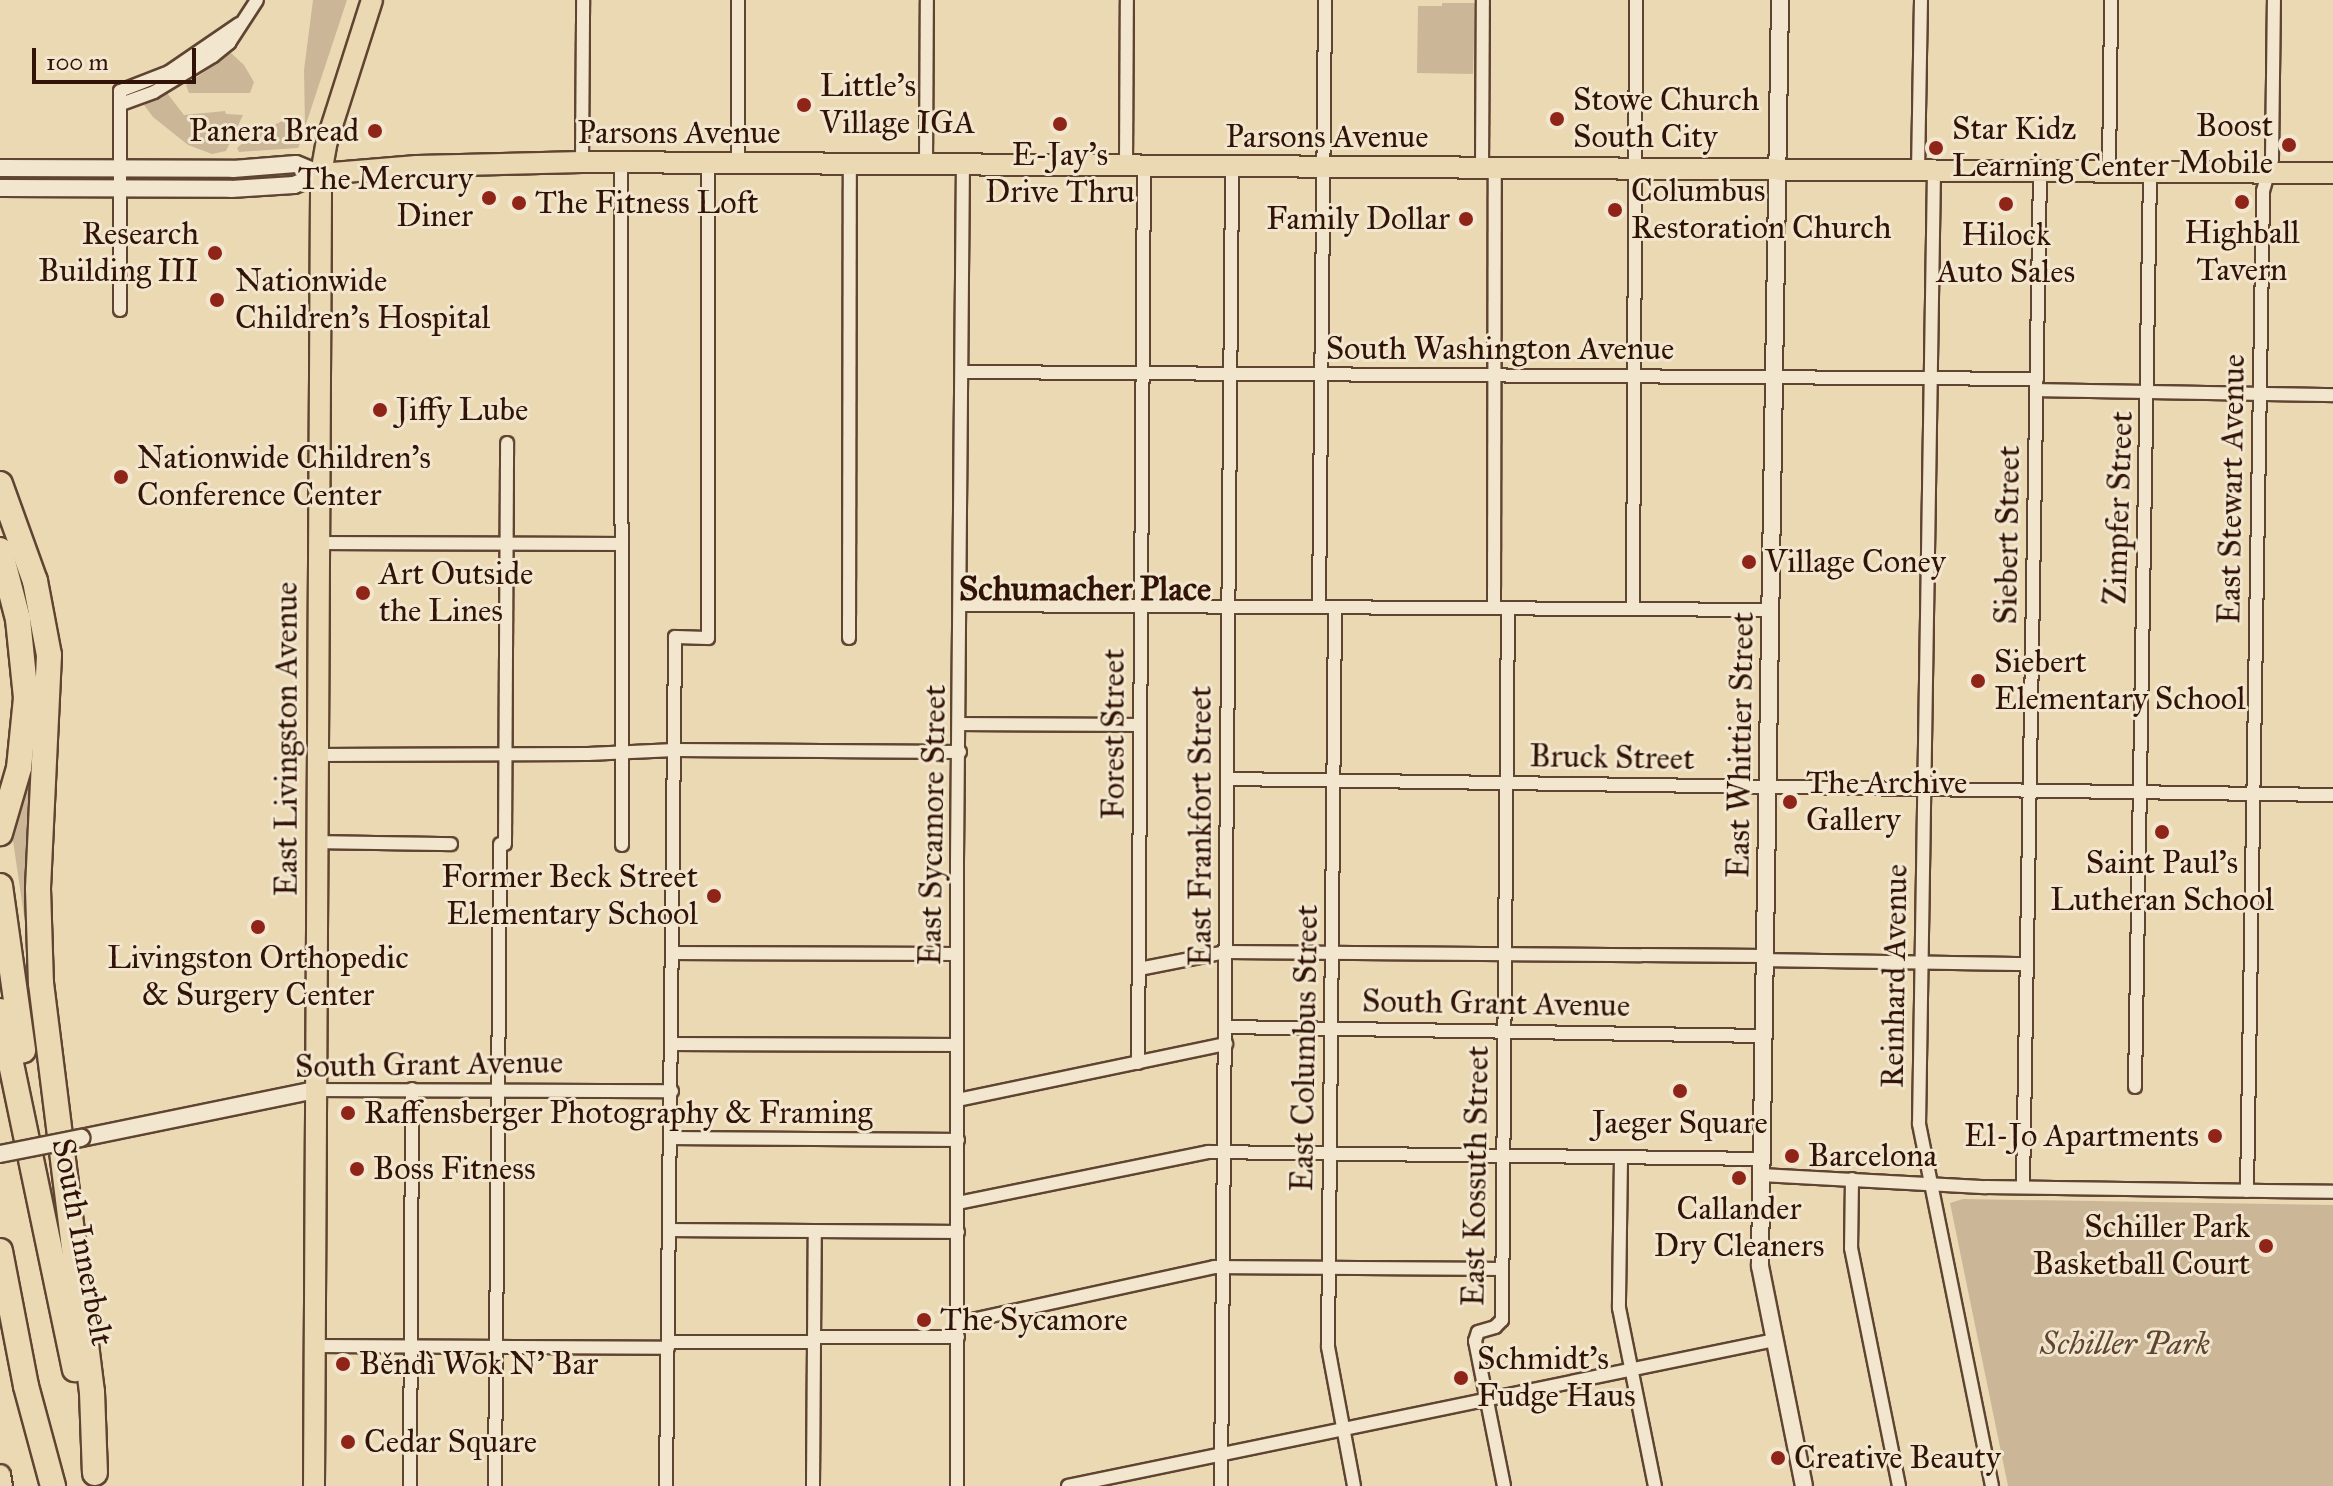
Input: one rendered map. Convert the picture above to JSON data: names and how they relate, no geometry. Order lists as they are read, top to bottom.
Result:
{
  "streets": {
    "highway": ["South Innerbelt"],
    "main road": ["Parsons Avenue", "East Livingston Avenue"],
    "street": [
      "South Washington Avenue",
      "East Stewart Avenue",
      "Zimpfer Street",
      "Siebert Street",
      "Forest Street",
      "East Whittier Street",
      "Bruck Street",
      "East Sycamore Street",
      "East Frankfort Street",
      "Reinhard Avenue",
      "South Grant Avenue",
      "East Columbus Street",
      "East Kossuth Street"
    ]
  },
  "crossings": [
    ["Parsons Avenue", "East Stewart Avenue"],
    ["Parsons Avenue", "Zimpfer Street"],
    ["Parsons Avenue", "Siebert Street"],
    ["Parsons Avenue", "Forest Street"],
    ["Parsons Avenue", "East Livingston Avenue"],
    ["Parsons Avenue", "East Whittier Street"],
    ["Parsons Avenue", "East Sycamore Street"],
    ["Parsons Avenue", "East Frankfort Street"],
    ["Parsons Avenue", "Reinhard Avenue"],
    ["Parsons Avenue", "East Kossuth Street"],
    ["South Washington Avenue", "East Stewart Avenue"],
    ["South Washington Avenue", "Zimpfer Street"],
    ["South Washington Avenue", "Siebert Street"],
    ["South Washington Avenue", "Forest Street"],
    ["South Washington Avenue", "East Whittier Street"],
    ["South Washington Avenue", "East Sycamore Street"],
    ["South Washington Avenue", "East Frankfort Street"],
    ["South Washington Avenue", "Reinhard Avenue"],
    ["South Washington Avenue", "East Kossuth Street"],
    ["East Stewart Avenue", "Bruck Street"],
    ["Zimpfer Street", "Bruck Street"],
    ["Siebert Street", "Bruck Street"],
    ["East Livingston Avenue", "South Grant Avenue"],
    ["East Whittier Street", "Bruck Street"],
    ["East Whittier Street", "South Grant Avenue"],
    ["Bruck Street", "East Frankfort Street"],
    ["Bruck Street", "Reinhard Avenue"],
    ["Bruck Street", "East Columbus Street"],
    ["Bruck Street", "East Kossuth Street"],
    ["East Frankfort Street", "South Grant Avenue"],
    ["South Grant Avenue", "East Columbus Street"],
    ["South Grant Avenue", "East Kossuth Street"]
  ],
  "districts": ["Schumacher Place"],
  "parks": ["Schiller Park"],
  "places": [
    "Little's Village IGA",
    "Stowe Church South City",
    "E-Jay's Drive Thru",
    "Panera Bread",
    "Boost Mobile",
    "Star Kidz Learning Center",
    "The Mercury Diner",
    "Highball Tavern",
    "The Fitness Loft",
    "Hilock Auto Sales",
    "Columbus Restoration Church",
    "Family Dollar",
    "Research Building III",
    "Nationwide Children's Hospital",
    "Jiffy Lube",
    "Nationwide Children's Conference Center",
    "Village Coney",
    "Art Outside the Lines",
    "Siebert Elementary School",
    "The Archive Gallery",
    "Saint Paul's Lutheran School",
    "Former Beck Street Elementary School",
    "Livingston Orthopedic & Surgery Center",
    "Jaeger Square",
    "Raffensberger Photography & Framing",
    "El-Jo Apartments",
    "Barcelona",
    "Boss Fitness",
    "Callander Dry Cleaners",
    "Schiller Park Basketball Court",
    "The Sycamore",
    "Běndì Wok N’ Bar",
    "Schmidt's Fudge Haus",
    "Cedar Square",
    "Creative Beauty"
  ],
  "scale_bar": "100 m"
}
